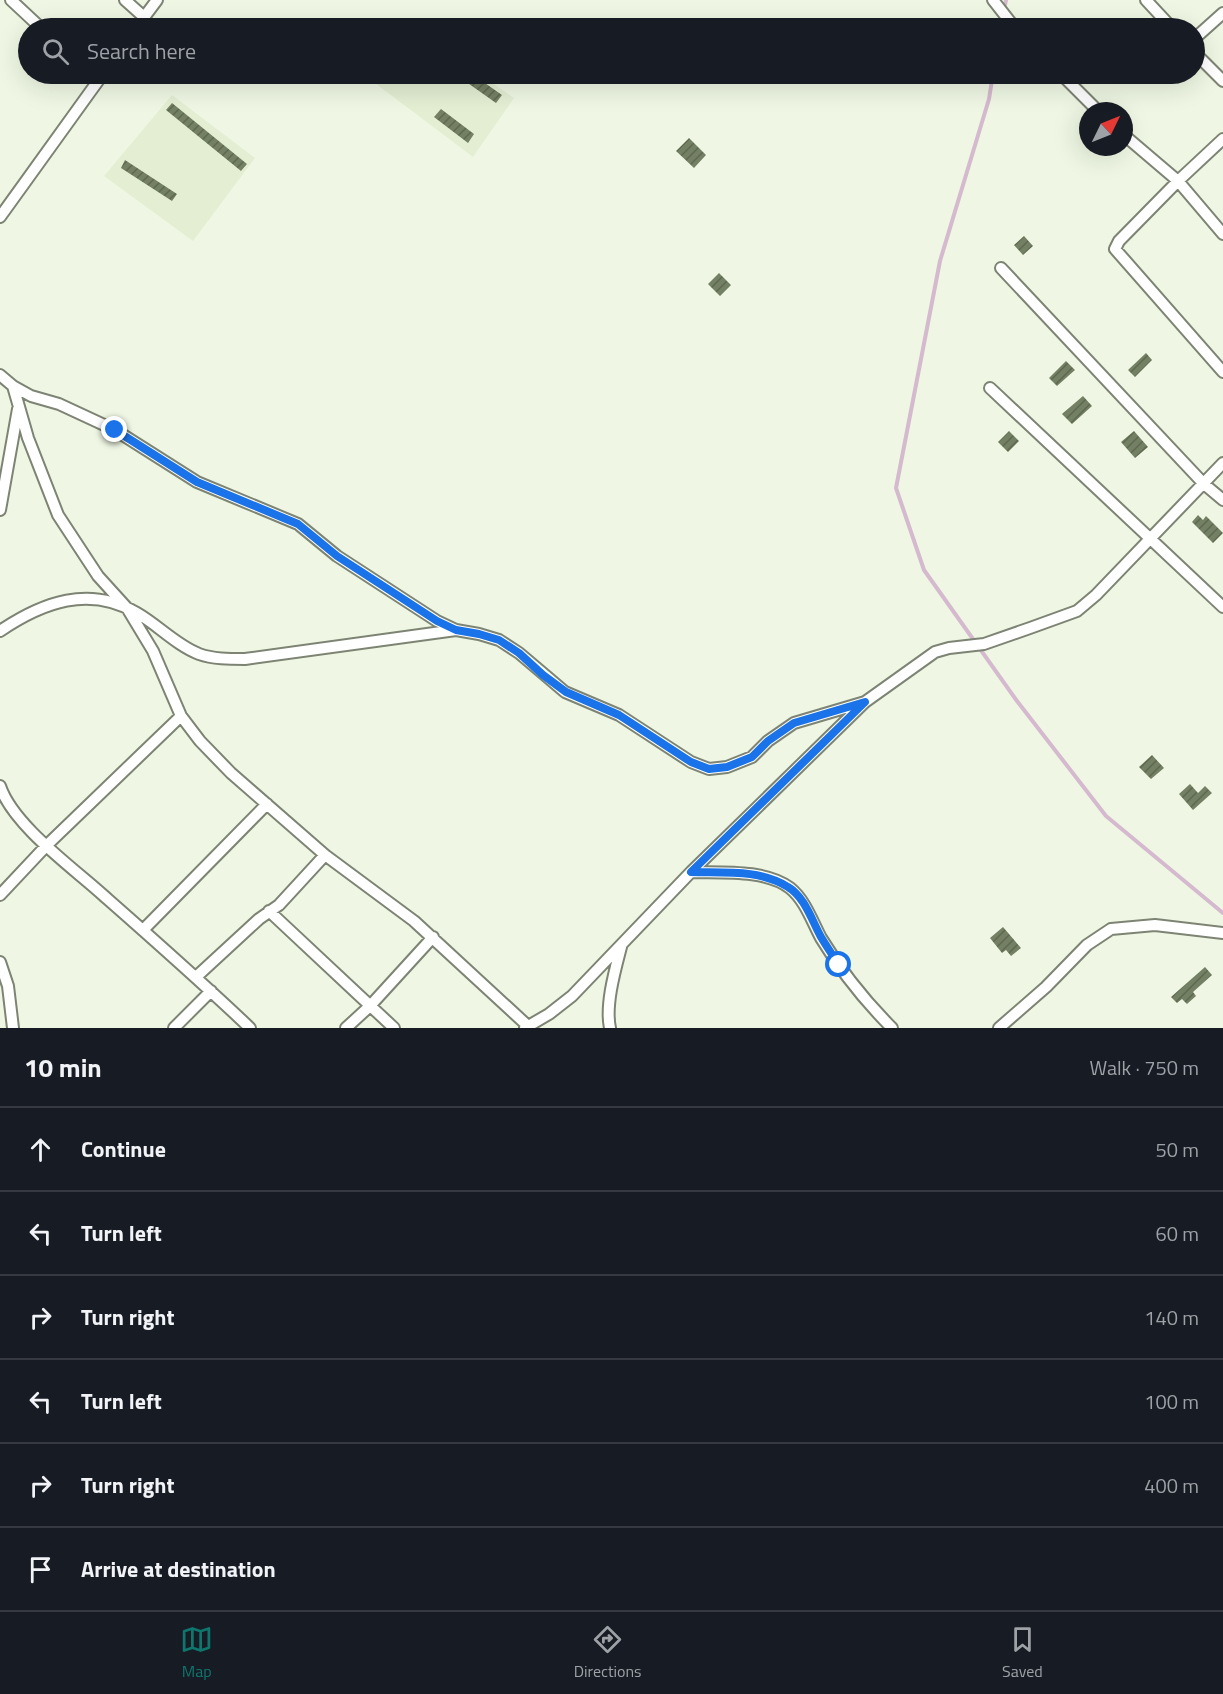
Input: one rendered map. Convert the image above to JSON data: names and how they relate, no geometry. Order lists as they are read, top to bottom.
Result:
{
  "north": "top right",
  "page": {
    "search": "Search here",
    "heading": ["10 min", "Walk · 750 m"],
    "list": [
      ["Continue", "50 m"],
      ["Turn left", "60 m"],
      ["Turn right", "140 m"],
      ["Turn left", "100 m"],
      ["Turn right", "400 m"],
      "Arrive at destination"
    ],
    "nav": ["Map", "Directions", "Saved"]
  }
}
